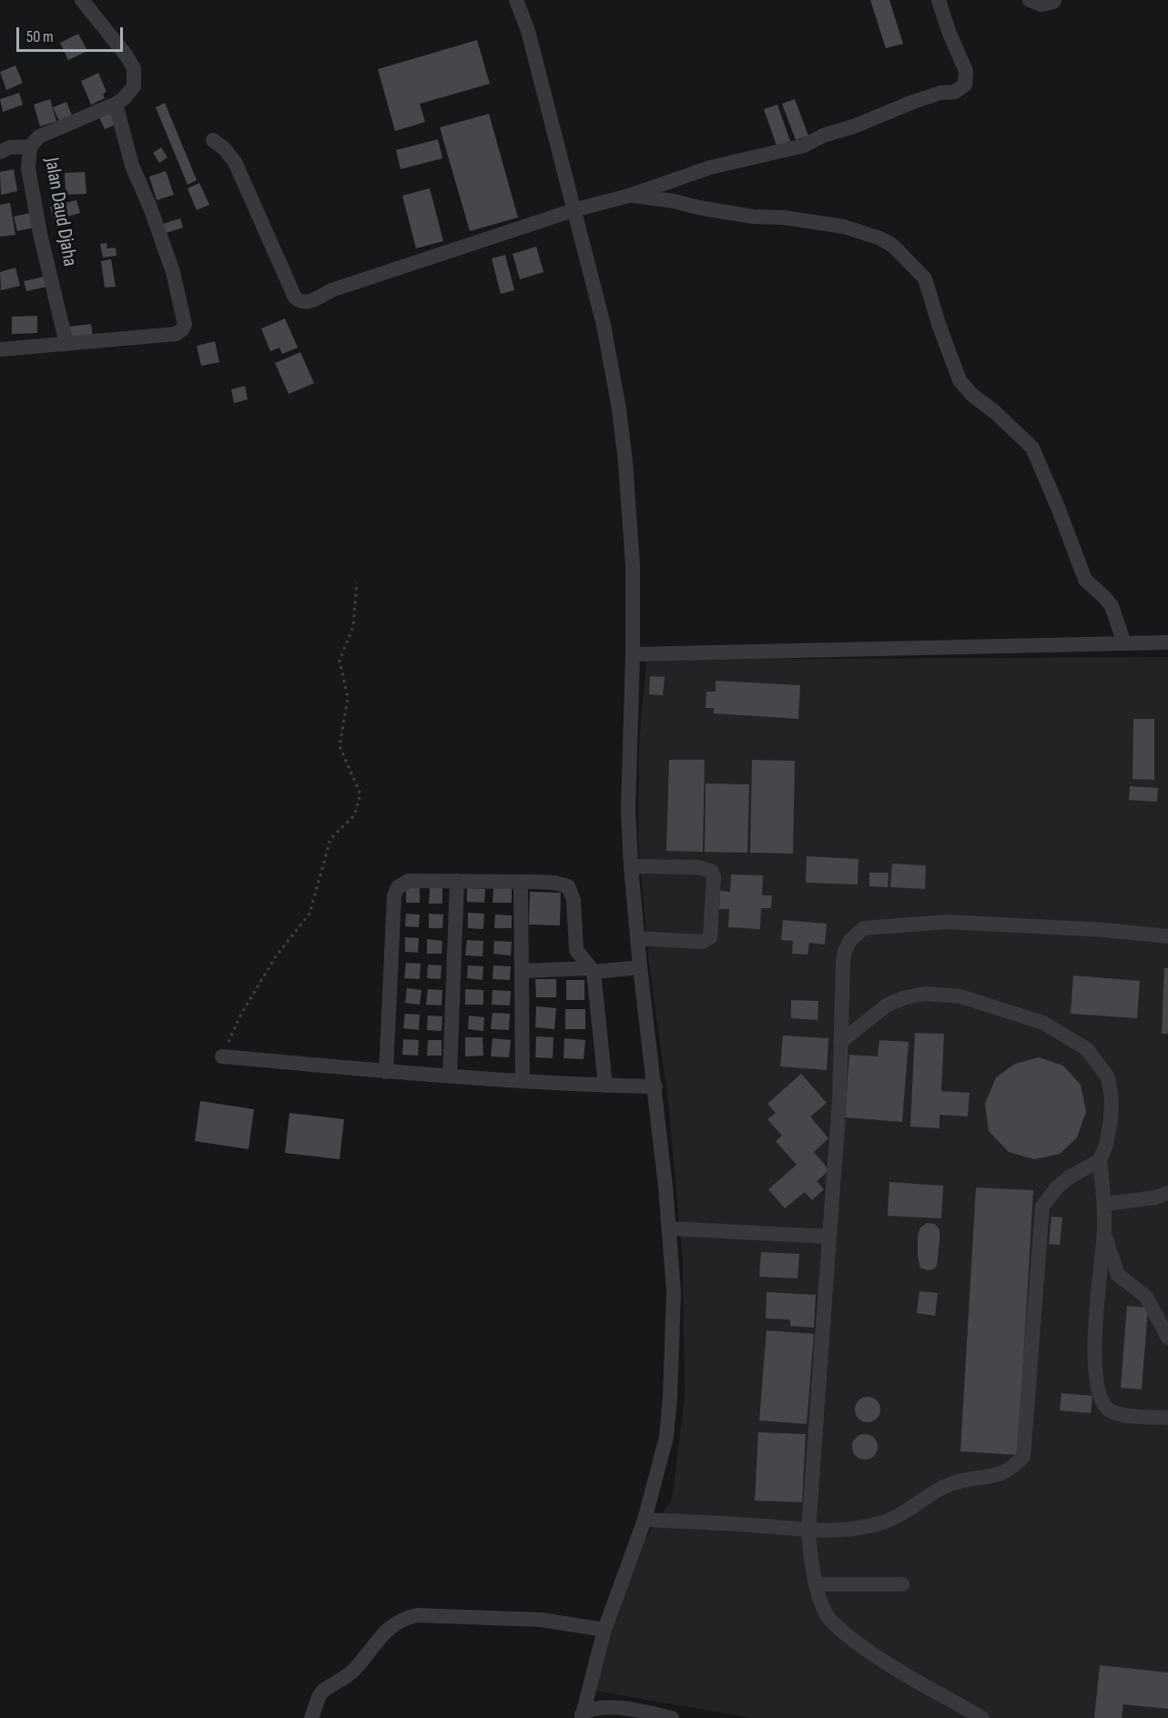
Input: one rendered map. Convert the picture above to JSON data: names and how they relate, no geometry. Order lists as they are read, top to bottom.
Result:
{
  "streets": {
    "street": ["Jalan Daud Djaha"]
  },
  "scale_bar": "50 m"
}
